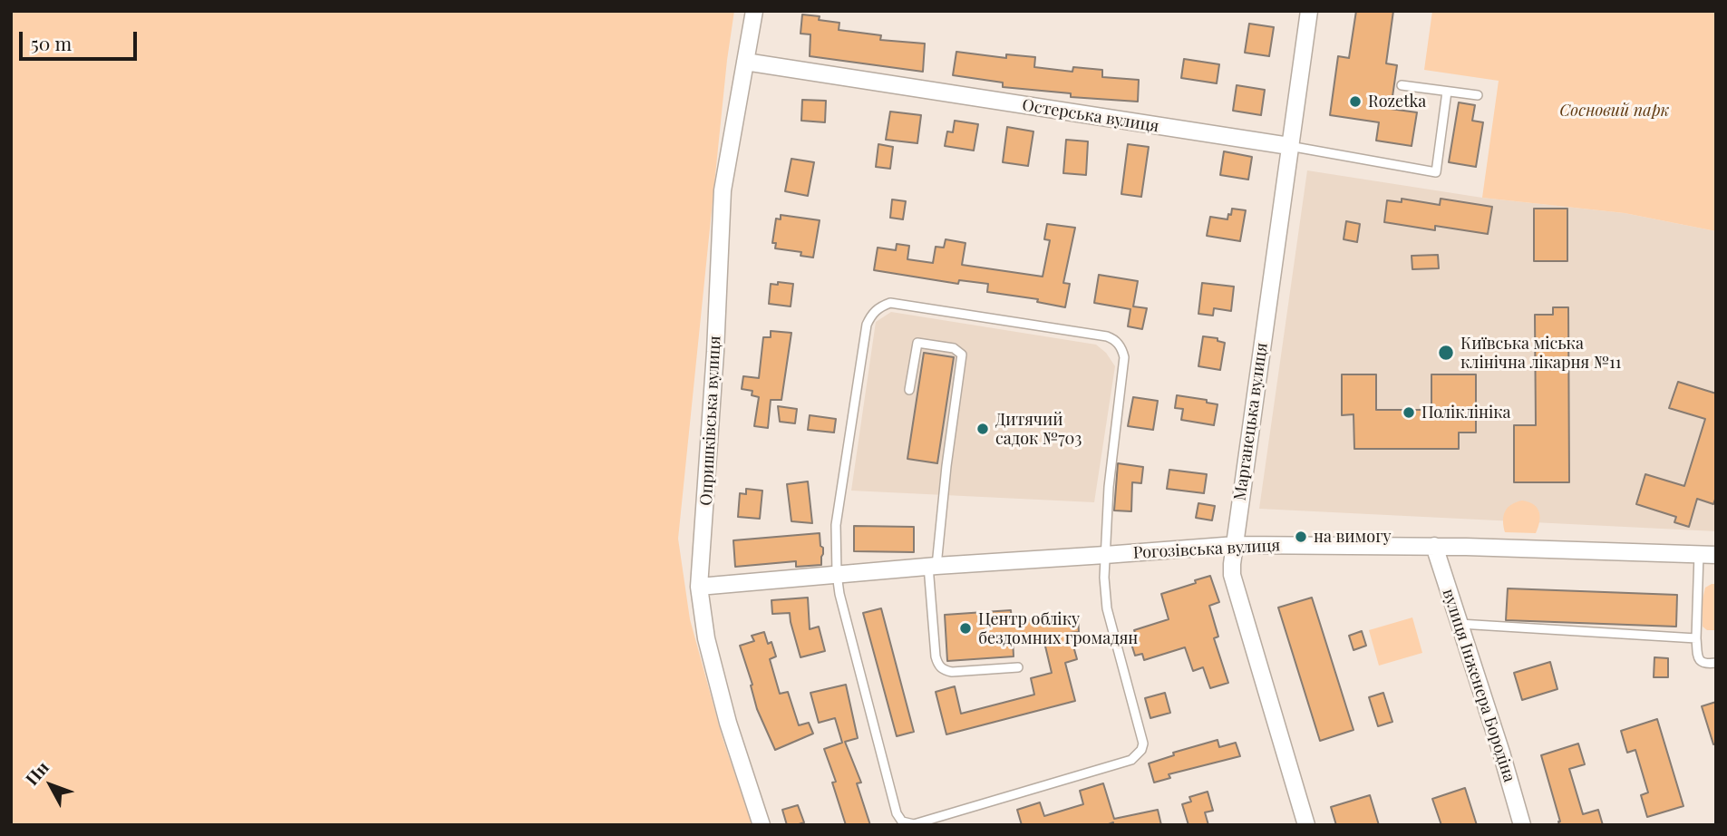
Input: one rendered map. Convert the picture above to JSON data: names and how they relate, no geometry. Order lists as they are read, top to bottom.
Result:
{
  "streets": {
    "street": [
      "Остерська вулиця",
      "Опришківська вулиця",
      "Марганецька вулиця",
      "Рогозівська вулиця",
      "вулиця Інженера Бородіна"
    ]
  },
  "crossings": [
    ["Остерська вулиця", "Опришківська вулиця"],
    ["Остерська вулиця", "Марганецька вулиця"],
    ["Опришківська вулиця", "Рогозівська вулиця"],
    ["Марганецька вулиця", "Рогозівська вулиця"],
    ["Рогозівська вулиця", "вулиця Інженера Бородіна"]
  ],
  "parks": ["Сосновий парк"],
  "places": [
    "Rozetka",
    "Київська міська клінічна лікарня №11",
    "Поліклініка",
    "Дитячий садок №703",
    "на вимогу",
    "Центр обліку бездомних громадян"
  ],
  "scale_bar": "50 m",
  "north": "top left"
}
